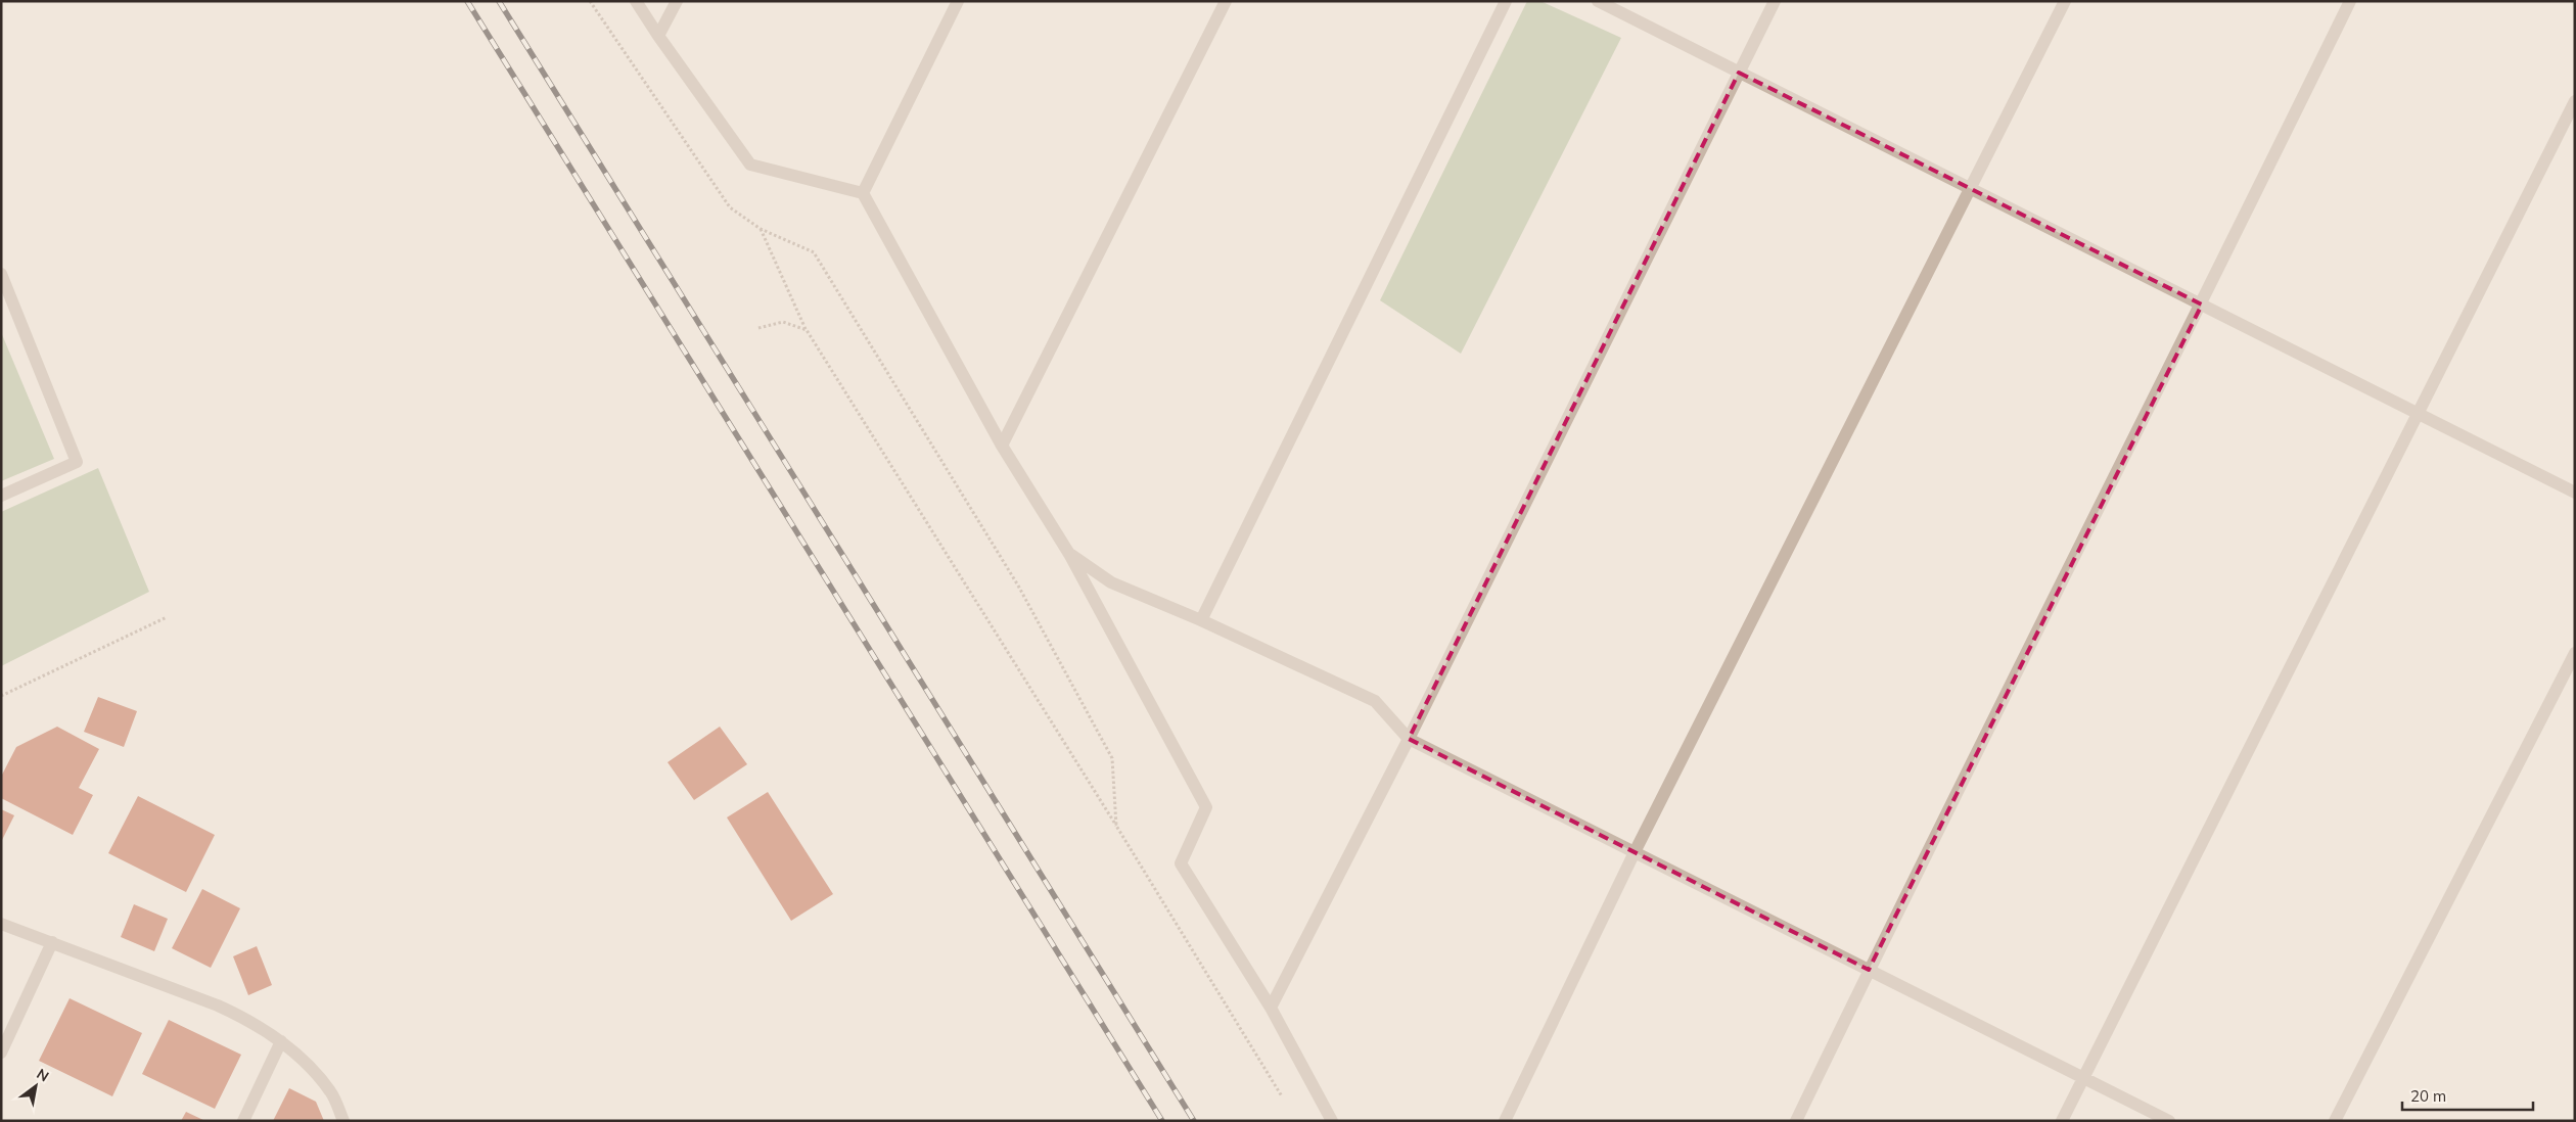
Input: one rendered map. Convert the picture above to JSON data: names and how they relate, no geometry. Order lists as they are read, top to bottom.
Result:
{
  "scale_bar": "20 m",
  "north": "top right"
}
